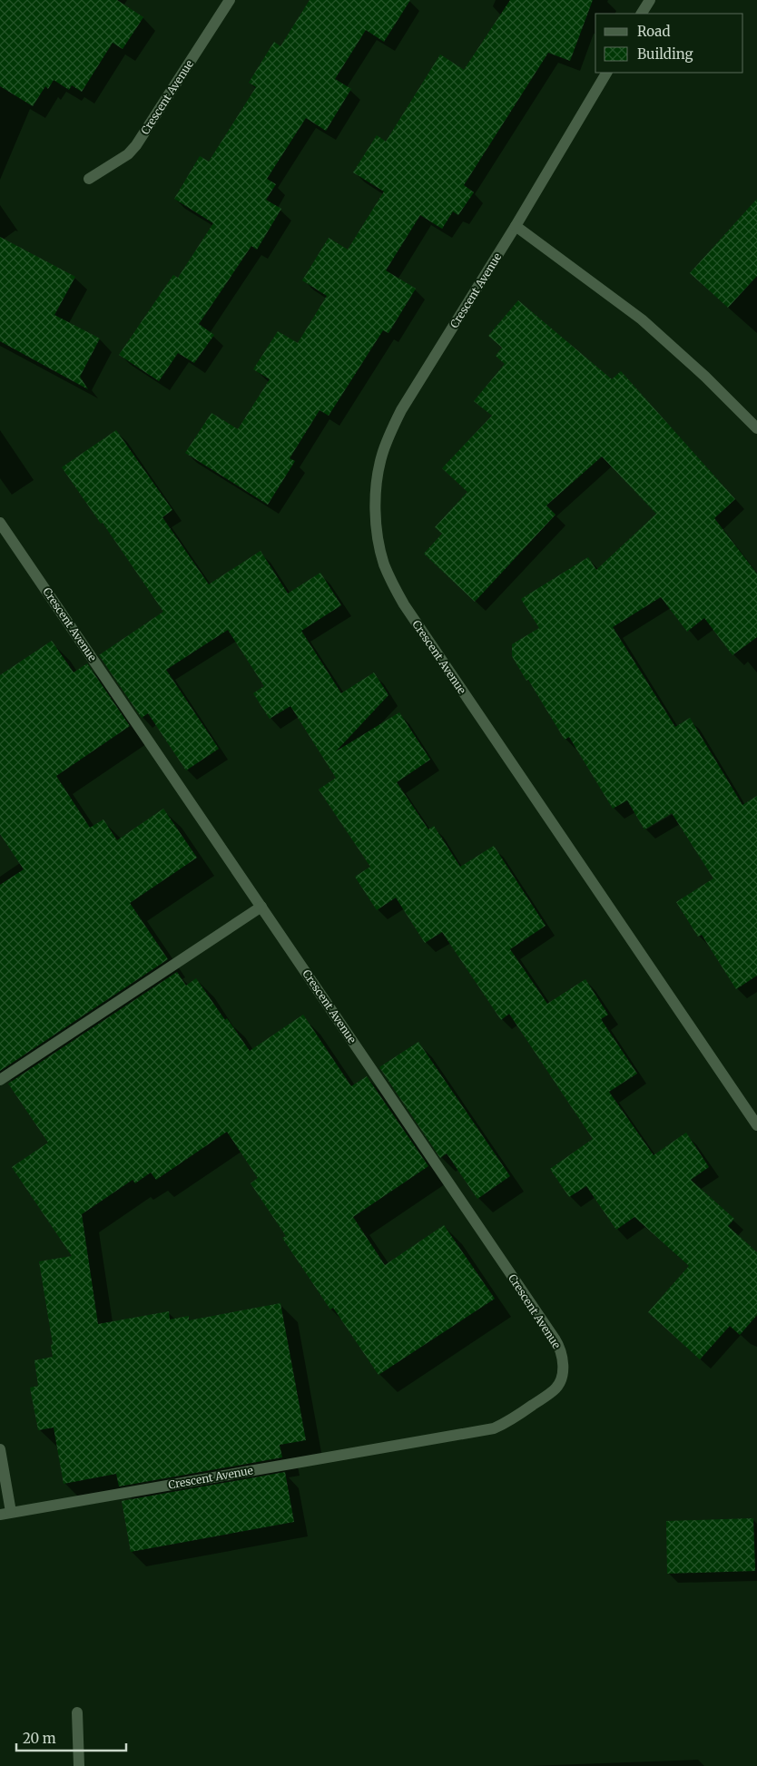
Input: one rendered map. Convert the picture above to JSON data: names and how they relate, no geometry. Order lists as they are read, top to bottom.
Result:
{
  "streets": {
    "street": ["Crescent Avenue"]
  },
  "legend": ["Road", "Building"],
  "scale_bar": "20 m"
}
